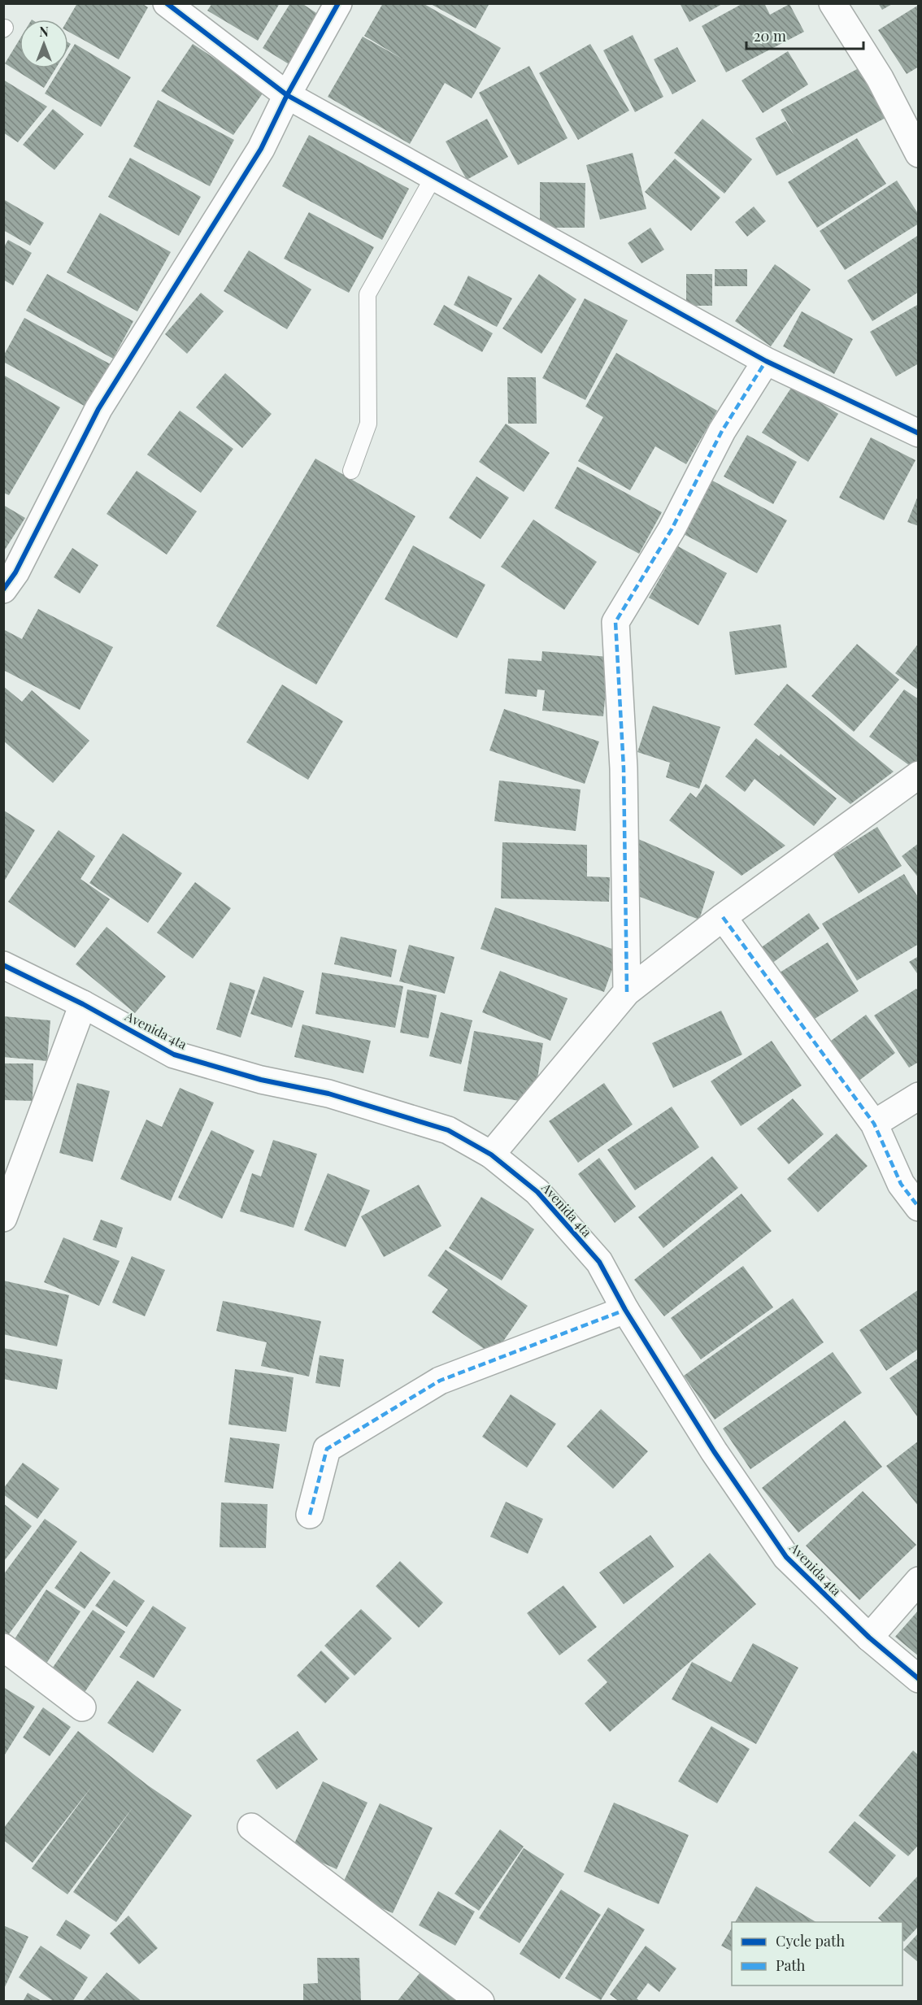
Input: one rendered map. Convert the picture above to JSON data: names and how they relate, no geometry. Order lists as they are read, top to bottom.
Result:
{
  "streets": {
    "street": ["Avenida 4ta"]
  },
  "legend": ["Cycle path", "Path"],
  "scale_bar": "20 m",
  "north": "top"
}
